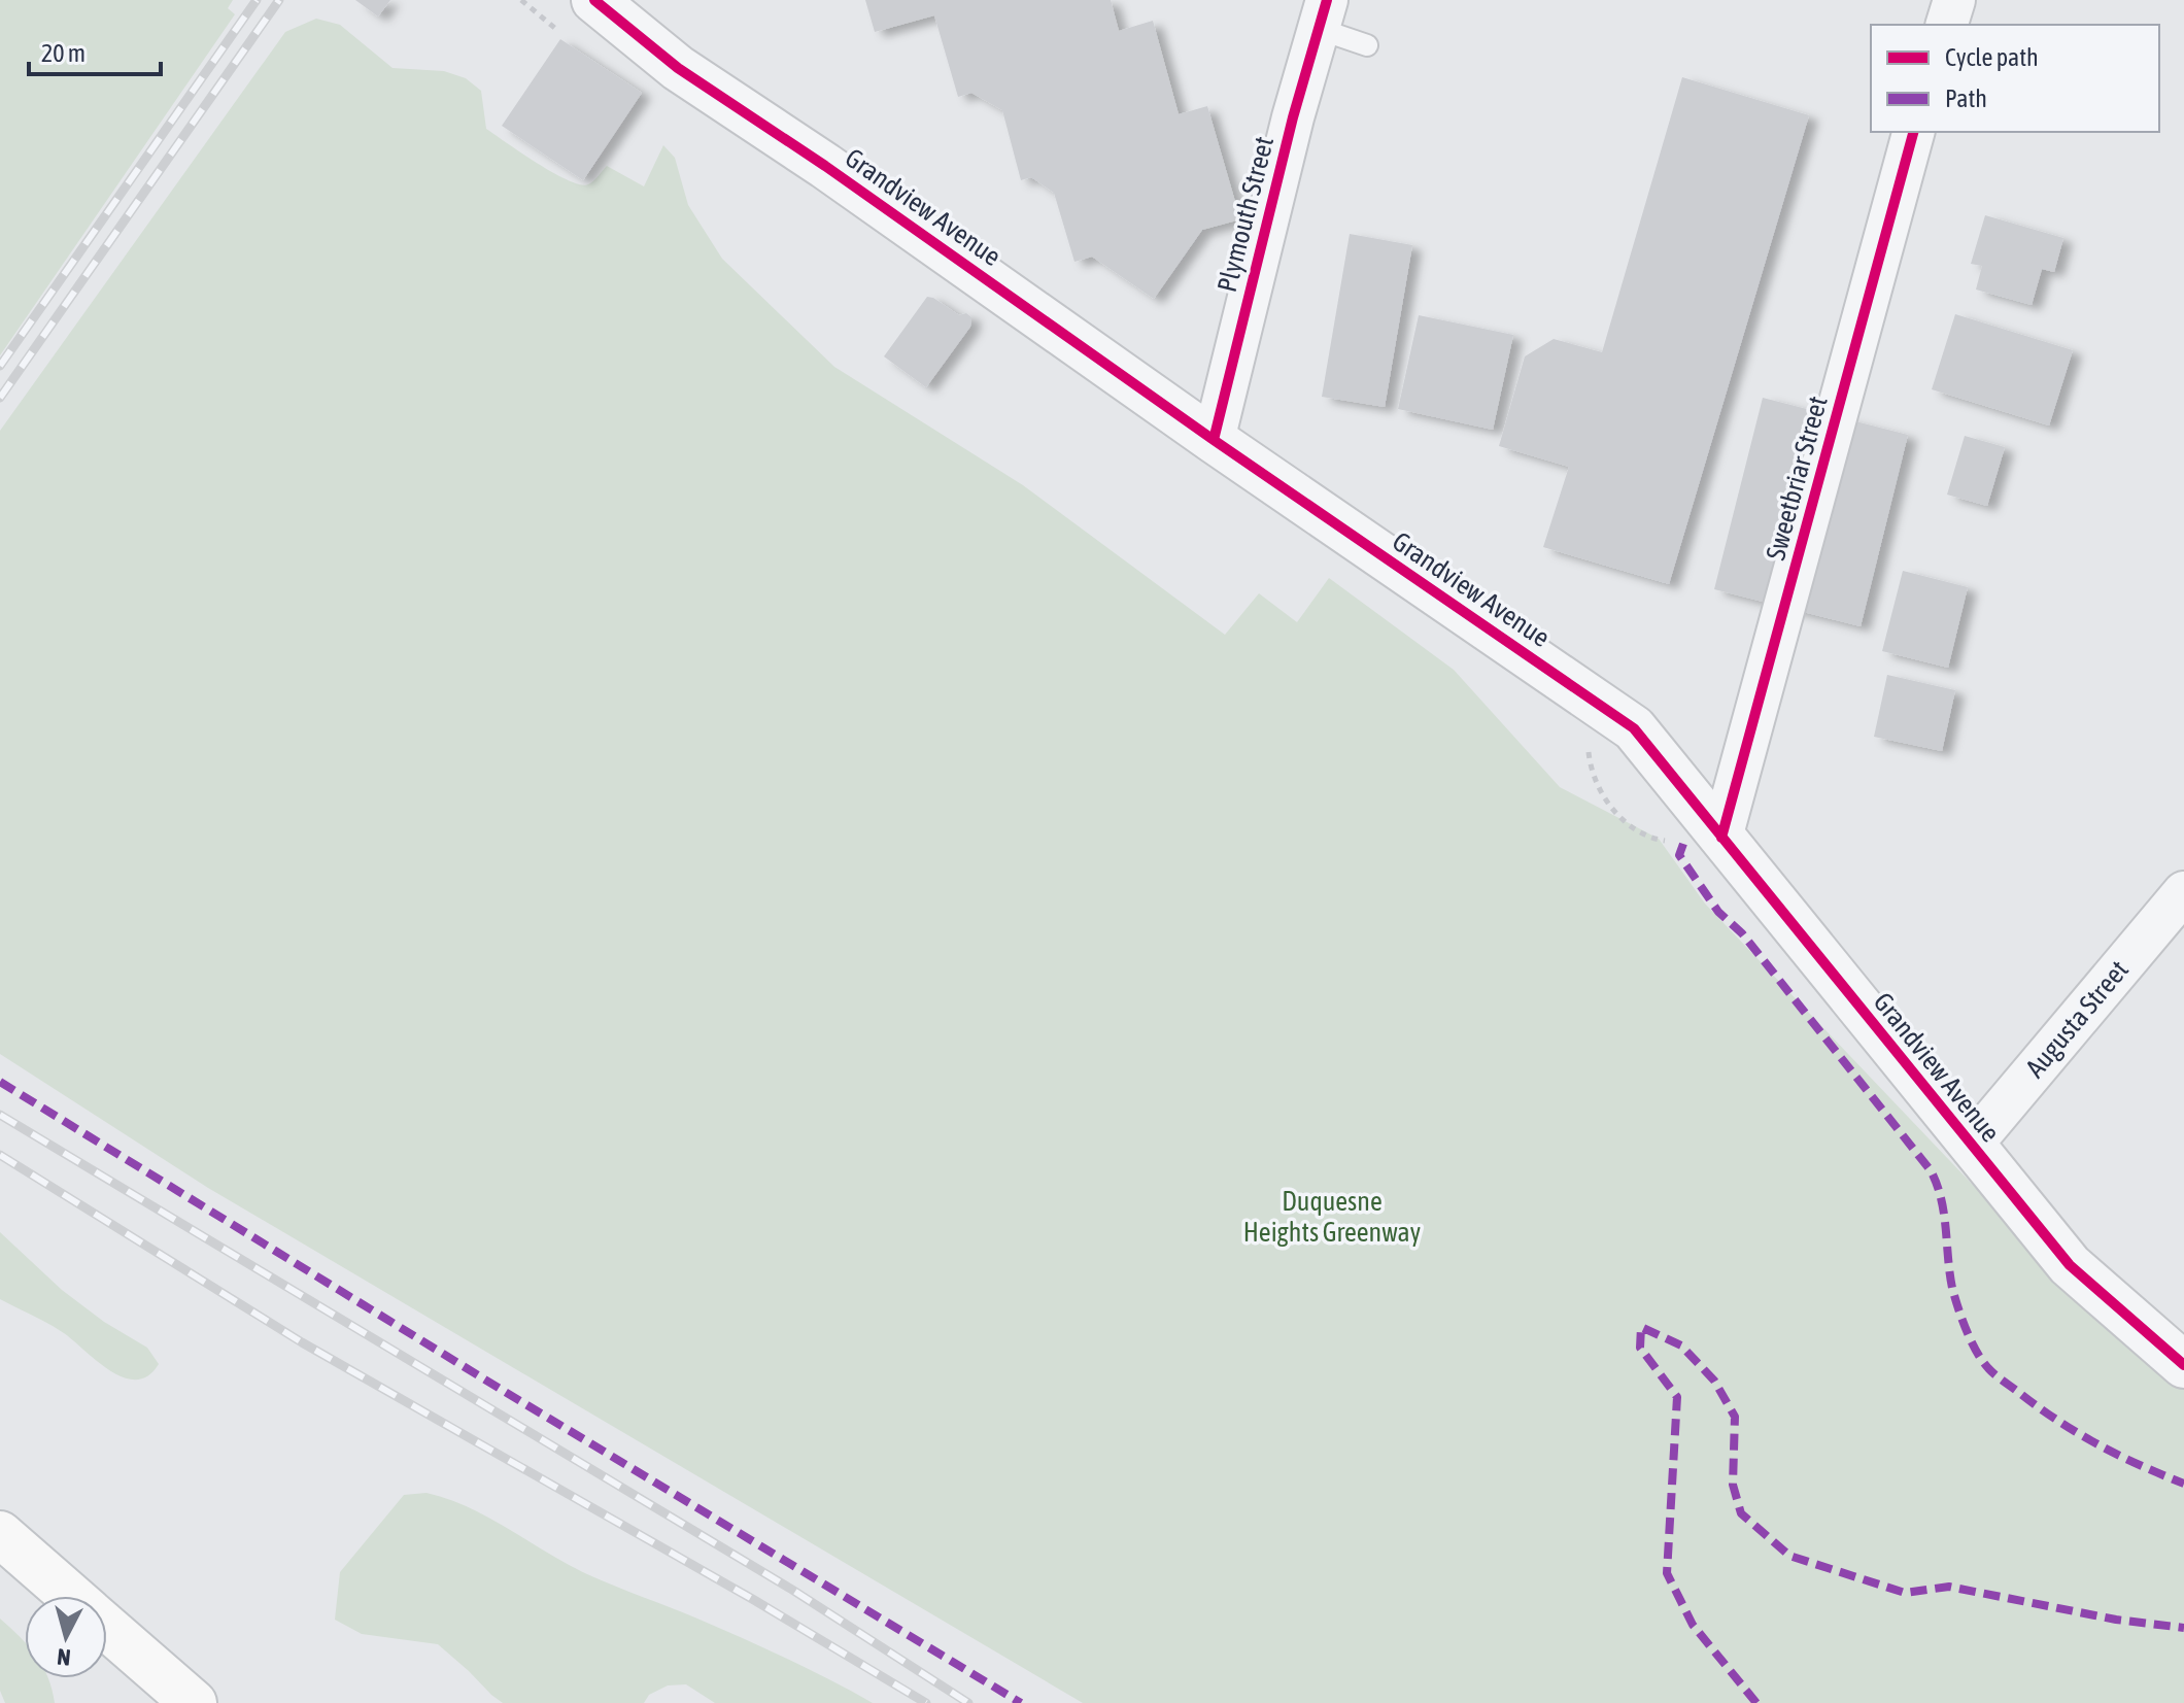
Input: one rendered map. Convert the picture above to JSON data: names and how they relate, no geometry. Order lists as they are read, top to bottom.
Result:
{
  "streets": {
    "street": [
      "Grandview Avenue",
      "Plymouth Street",
      "Sweetbriar Street",
      "Augusta Street"
    ]
  },
  "crossings": [
    ["Grandview Avenue", "Plymouth Street"],
    ["Grandview Avenue", "Sweetbriar Street"],
    ["Grandview Avenue", "Augusta Street"]
  ],
  "parks": ["Duquesne Heights Greenway"],
  "legend": ["Cycle path", "Path"],
  "scale_bar": "20 m",
  "north": "bottom"
}
